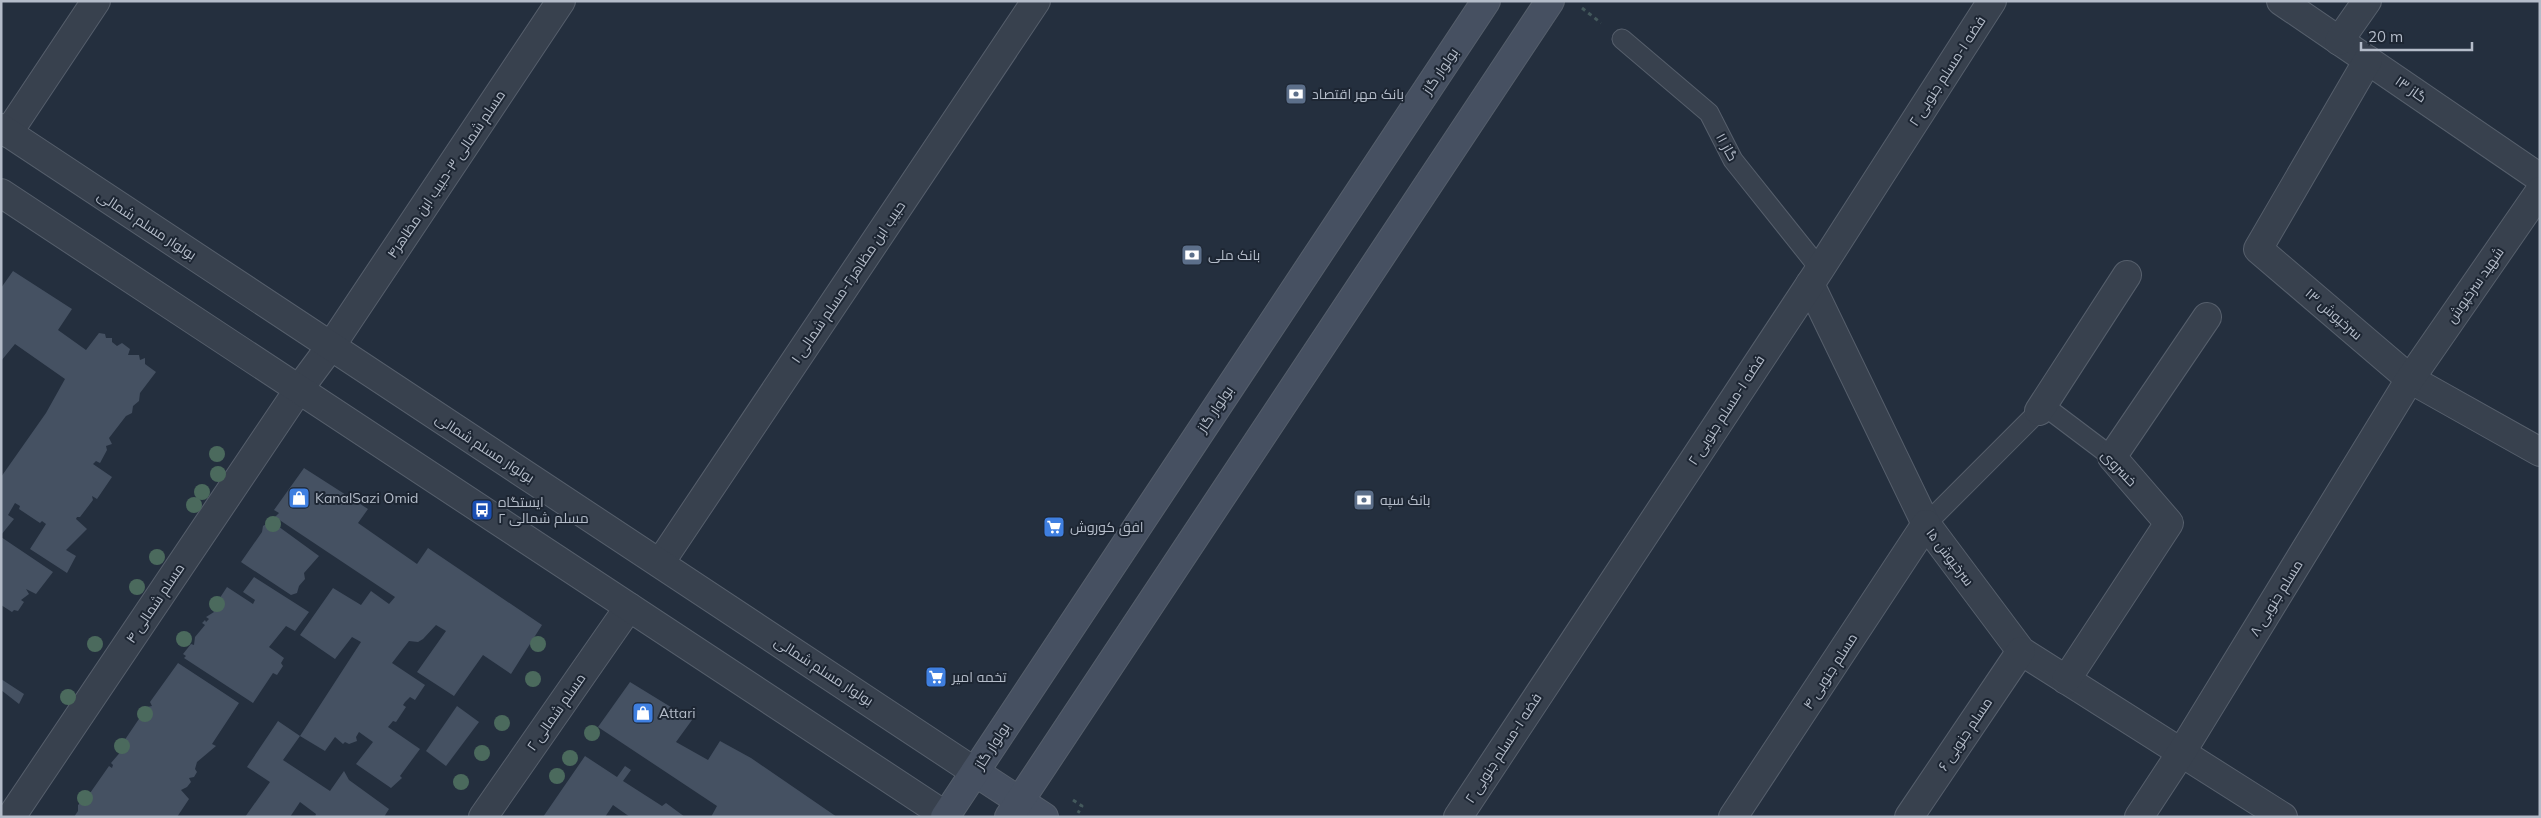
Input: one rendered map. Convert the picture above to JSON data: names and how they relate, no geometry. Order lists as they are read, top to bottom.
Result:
{
  "streets": {
    "main road": ["بولوار گاز", "بولوار مسلم شمالی"],
    "street": [
      "فضه ۱-مسلم جنوبی ۲",
      "گاز ۱۳",
      "مسلم شمالی ۳-حبیب ابن مظاهر۴",
      "حبیب ابن مظاهر۲-مسلم شمالی ۱",
      "شهید سرخپوش",
      "سرخپوش ۱۳",
      "خسروی",
      "سرخپوش ۱۵",
      "مسلم جنوبی ۸",
      "مسلم شمالی ۴",
      "مسلم جنوبی ۴",
      "مسلم شمالی ۲",
      "مسلم جنوبی ۶"
    ],
    "lane": ["گاز ۱۱"]
  },
  "crossings": [
    ["بولوار گاز", "بولوار مسلم شمالی"],
    ["فضه ۱-مسلم جنوبی ۲", "گاز ۱۱"],
    ["فضه ۱-مسلم جنوبی ۲", "سرخپوش ۱۵"],
    ["گاز ۱۳", "سرخپوش ۱۳"],
    ["گاز ۱۱", "سرخپوش ۱۵"],
    ["مسلم شمالی ۳-حبیب ابن مظاهر۴", "بولوار مسلم شمالی"],
    ["مسلم شمالی ۳-حبیب ابن مظاهر۴", "مسلم شمالی ۴"],
    ["بولوار مسلم شمالی", "حبیب ابن مظاهر۲-مسلم شمالی ۱"],
    ["شهید سرخپوش", "سرخپوش ۱۳"],
    ["شهید سرخپوش", "مسلم جنوبی ۸"],
    ["سرخپوش ۱۳", "مسلم جنوبی ۸"],
    ["خسروی", "سرخپوش ۱۵"],
    ["سرخپوش ۱۵", "مسلم جنوبی ۸"],
    ["سرخپوش ۱۵", "مسلم جنوبی ۴"],
    ["سرخپوش ۱۵", "مسلم جنوبی ۶"]
  ],
  "places": {
    "bank": ["بانک مهر اقتصاد", "بانک ملی", "بانک سپه"],
    "shop": ["KanalSazi Omid", "Attari"],
    "bus stop": ["ایستگاه مسلم شمالی ۲"],
    "supermarket": ["افق کوروش", "تخمه امیر"]
  },
  "scale_bar": "20 m"
}
